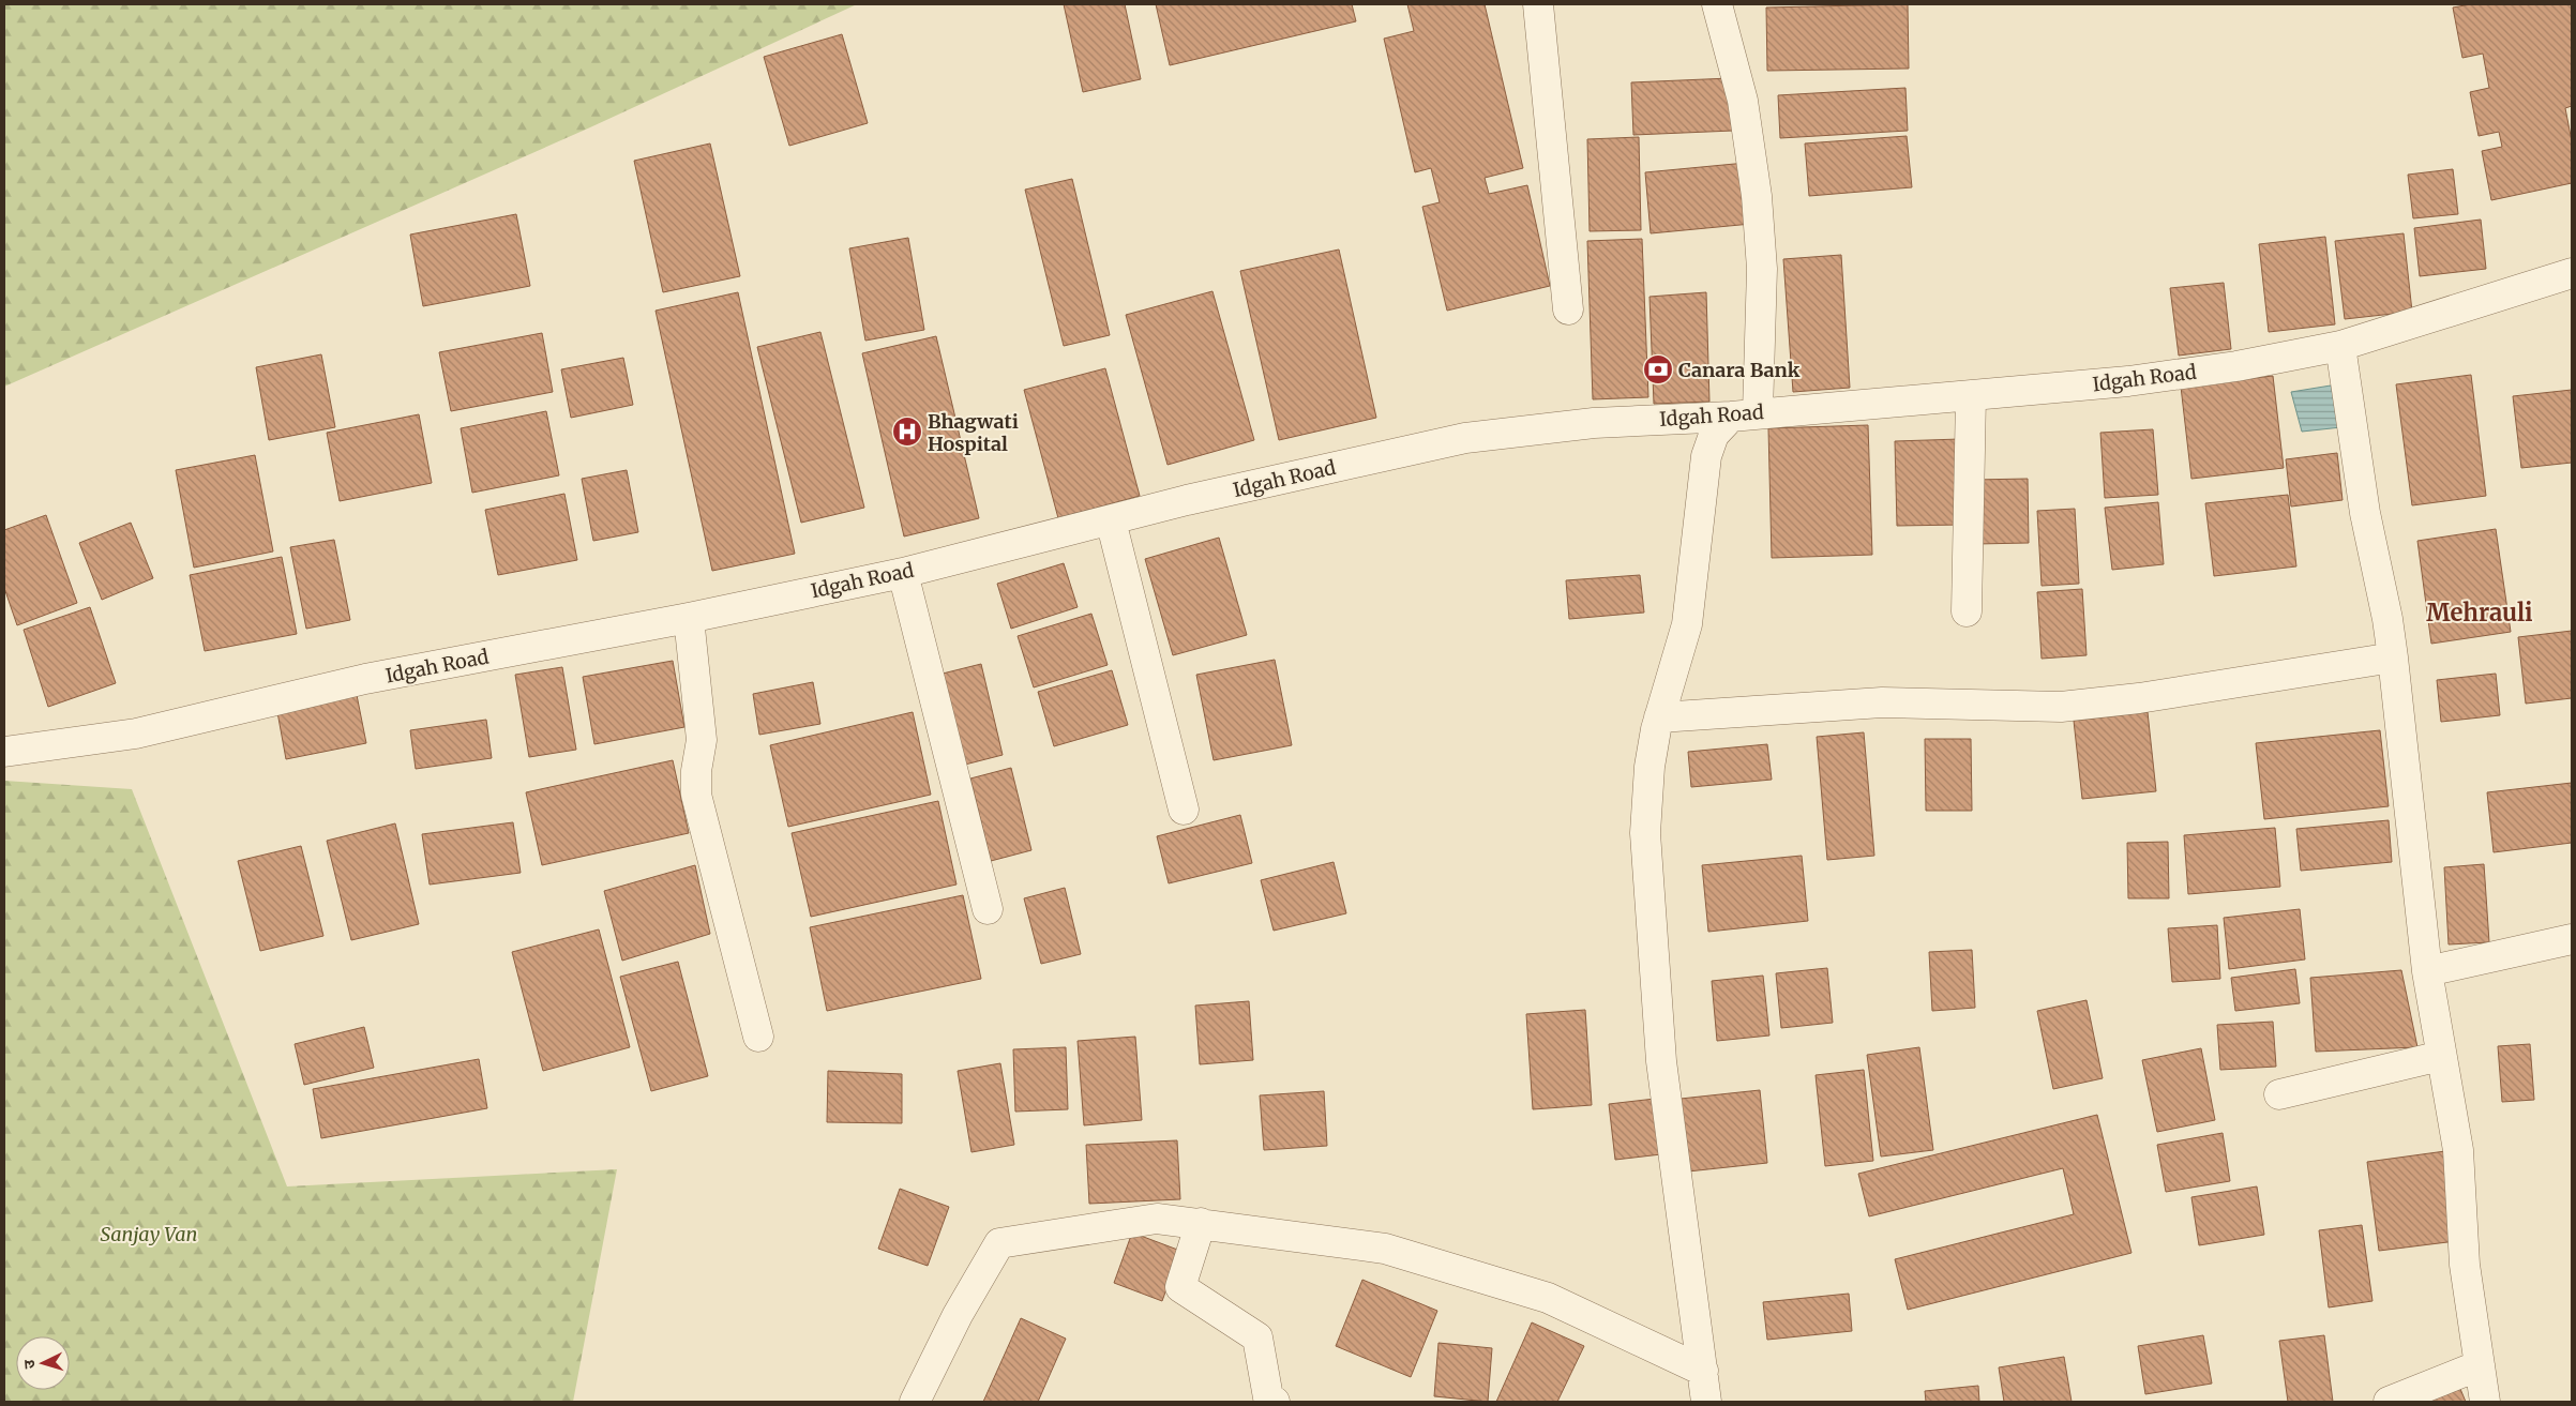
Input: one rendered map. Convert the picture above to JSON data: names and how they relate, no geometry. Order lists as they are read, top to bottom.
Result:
{
  "streets": {
    "street": ["Idgah Road"]
  },
  "districts": ["Mehrauli"],
  "parks": ["Sanjay Van"],
  "places": {
    "bank": ["Canara Bank"],
    "hospital": ["Bhagwati Hospital"]
  },
  "north": "left"
}
